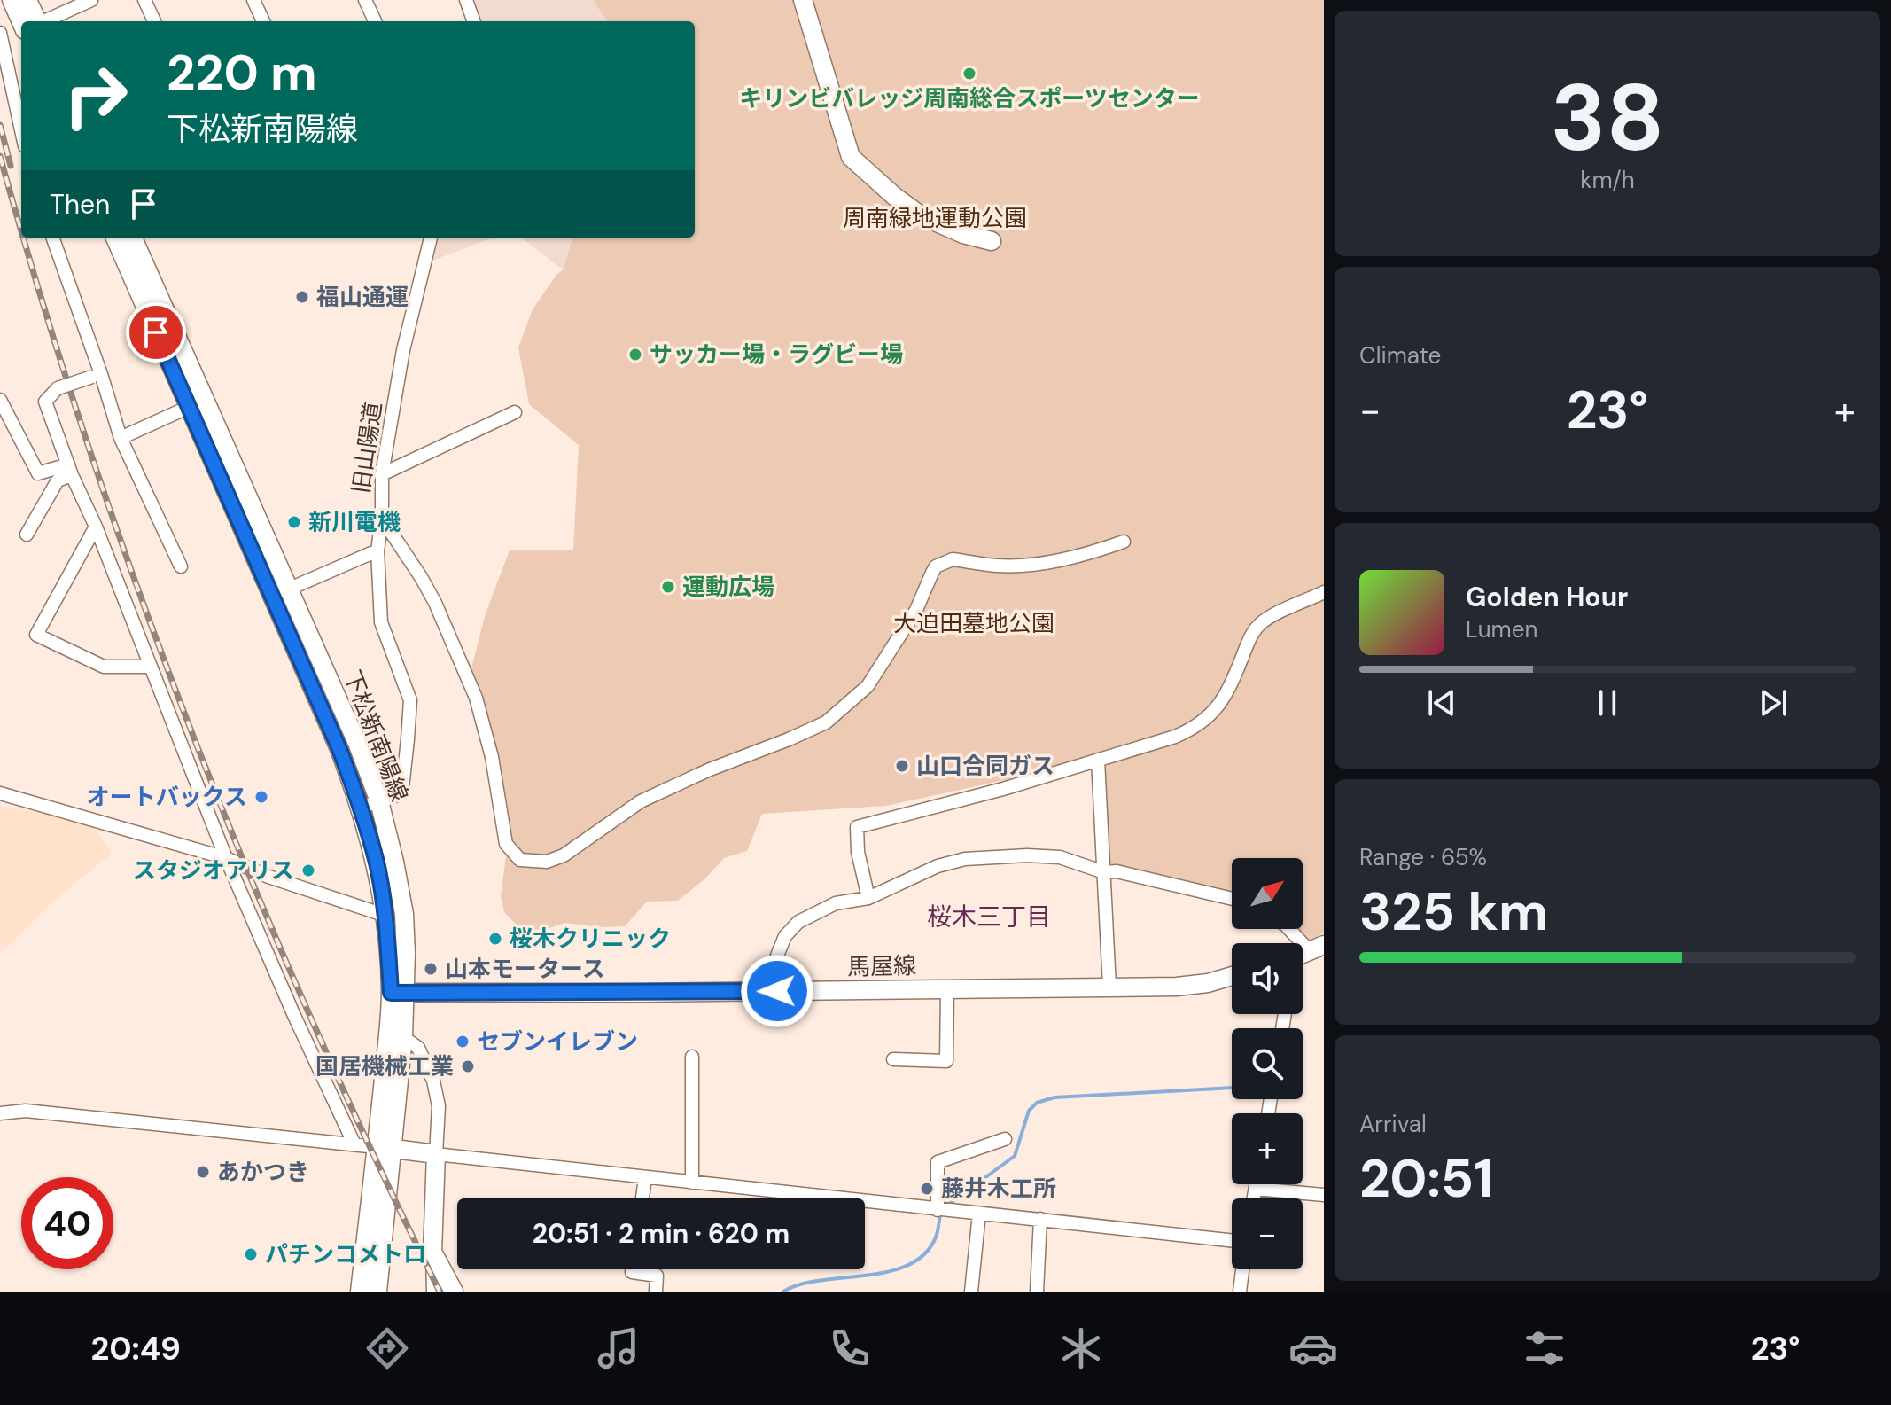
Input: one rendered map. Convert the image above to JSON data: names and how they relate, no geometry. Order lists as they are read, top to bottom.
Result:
{
  "streets": {
    "main road": ["下松新南陽線", "馬屋線"],
    "street": ["旧山陽道"]
  },
  "crossings": [
    ["旧山陽道", "下松新南陽線"],
    ["下松新南陽線", "馬屋線"]
  ],
  "districts": ["桜木三丁目"],
  "parks": ["周南緑地運動公園", "大迫田墓地公園"],
  "places": [
    "キリンビバレッジ周南総合スポーツセンター",
    "福山通運",
    "サッカー場・ラグビー場",
    "新川電機",
    "運動広場",
    "山口合同ガス",
    "オートバックス",
    "スタジオアリス",
    "桜木クリニック",
    "山本モータース",
    "セブンイレブン",
    "国居機械工業",
    "あかつき",
    "藤井木工所",
    "パチンコメトロ"
  ],
  "north": "top right",
  "page": {
    "tile": [
      ["38", "km/h"],
      "Climate",
      ["Range · 65%", "325 km"],
      ["Arrival", "20:51"]
    ],
    "turn": ["220 m", "下松新南陽線"],
    "then": "Then",
    "heat": ["−", "23°", "+"],
    "song": ["Golden Hour", "Lumen"],
    "map_buttons": ["+", "−"],
    "limit": "40",
    "trip": "20:51 · 2 min · 620 m",
    "tabs": ["20:49", "23°"]
  }
}
